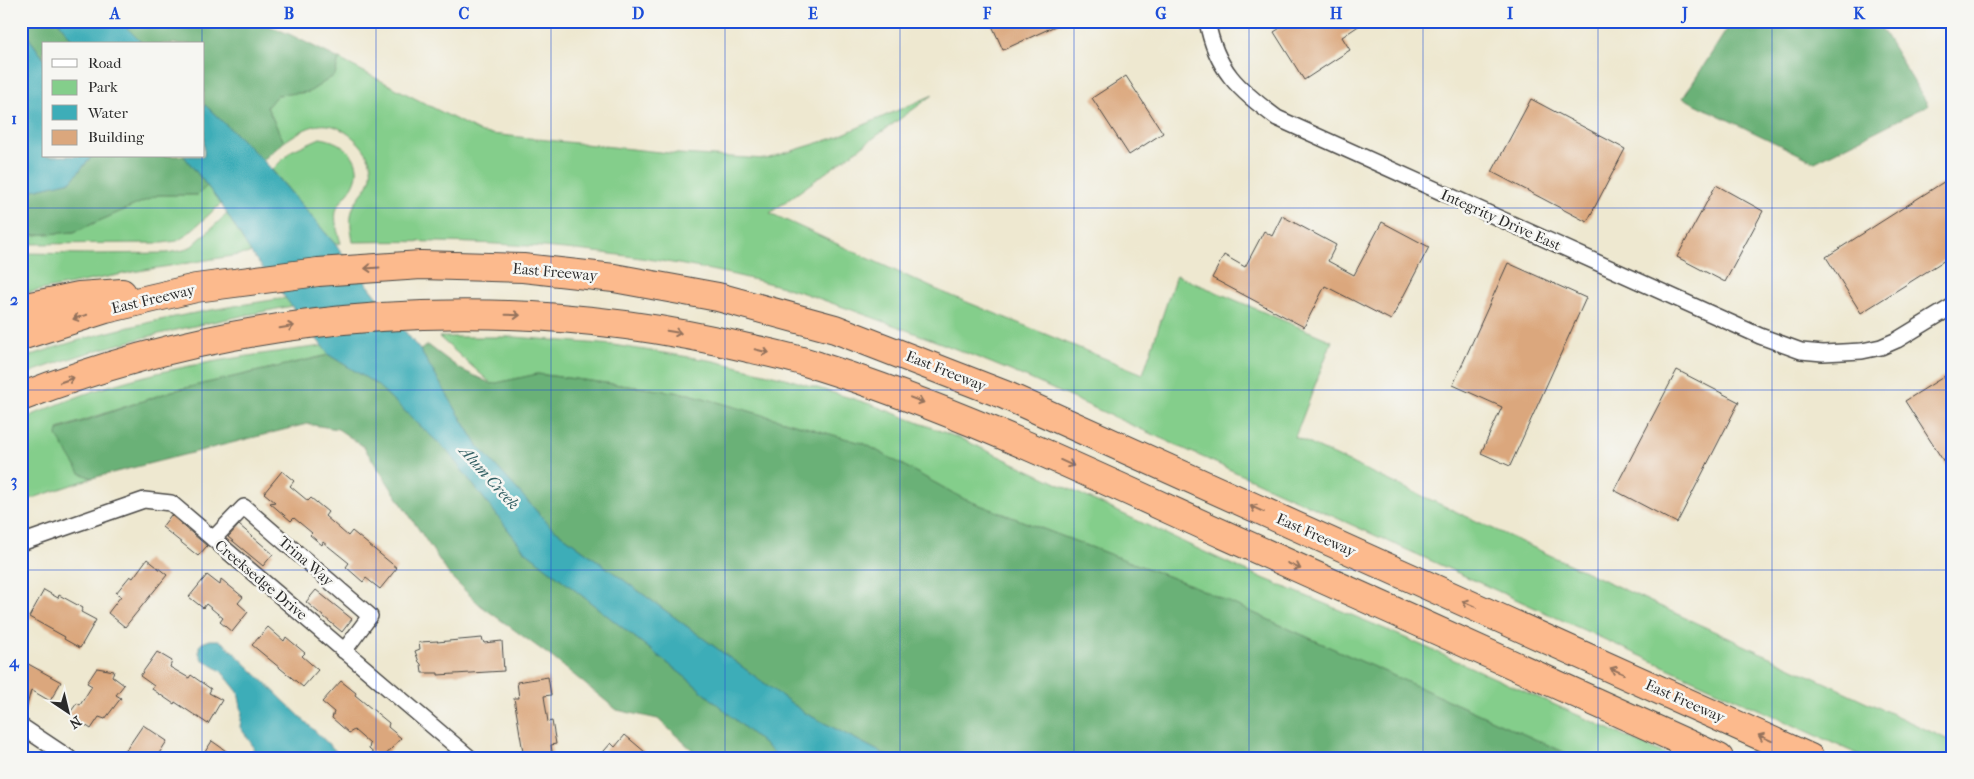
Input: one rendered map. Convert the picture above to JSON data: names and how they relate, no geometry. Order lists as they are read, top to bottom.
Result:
{
  "streets": {
    "highway": ["East Freeway"],
    "street": ["Integrity Drive East", "Trina Way", "Creeksedge Drive"]
  },
  "crossings": [
    ["Trina Way", "Creeksedge Drive"]
  ],
  "water": ["Alum Creek"],
  "legend": [
    "Road",
    "Park",
    "Water",
    "Building"
  ],
  "north": "bottom right",
  "grid": {
    "columns": [
      "A",
      "B",
      "C",
      "D",
      "E",
      "F",
      "G",
      "H",
      "I",
      "J",
      "K"
    ],
    "rows": [
      "1",
      "2",
      "3",
      "4"
    ]
  }
}
